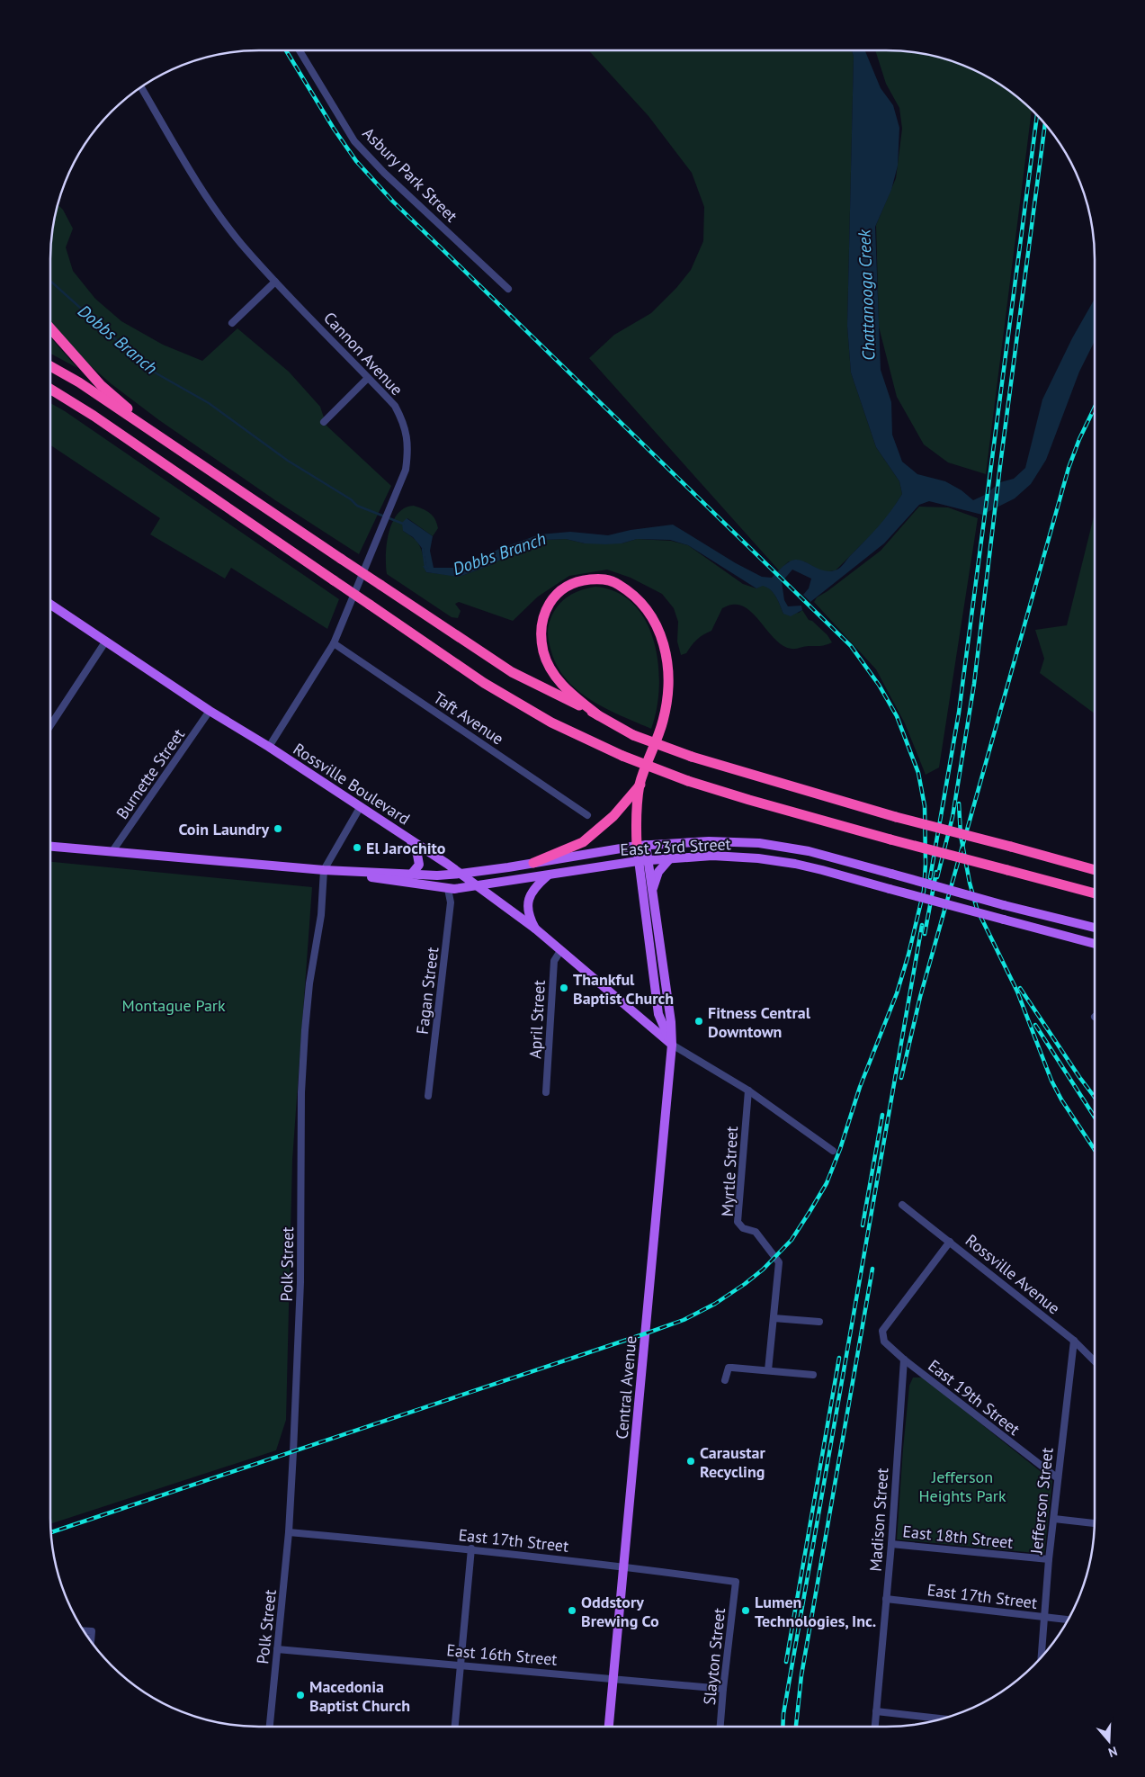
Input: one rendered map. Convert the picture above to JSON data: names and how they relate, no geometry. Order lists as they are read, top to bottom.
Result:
{
  "streets": {
    "main road": ["Rossville Boulevard", "East 23rd Street", "Central Avenue"],
    "street": [
      "Asbury Park Street",
      "Cannon Avenue",
      "Taft Avenue",
      "Burnette Street",
      "Fagan Street",
      "April Street",
      "Myrtle Street",
      "Polk Street",
      "Rossville Avenue",
      "East 19th Street",
      "Jefferson Street",
      "Madison Street",
      "East 18th Street",
      "East 17th Street",
      "East 16th Street",
      "Slayton Street"
    ]
  },
  "crossings": [
    ["Cannon Avenue", "Taft Avenue"],
    ["Cannon Avenue", "Rossville Boulevard"],
    ["Burnette Street", "Rossville Boulevard"],
    ["Burnette Street", "East 23rd Street"],
    ["Rossville Boulevard", "East 23rd Street"],
    ["Rossville Boulevard", "April Street"],
    ["Rossville Boulevard", "Polk Street"],
    ["Rossville Boulevard", "Central Avenue"],
    ["East 23rd Street", "Fagan Street"],
    ["East 23rd Street", "Polk Street"],
    ["East 23rd Street", "Central Avenue"],
    ["Polk Street", "East 17th Street"],
    ["Polk Street", "East 16th Street"],
    ["Rossville Avenue", "East 19th Street"],
    ["Rossville Avenue", "Jefferson Street"],
    ["Central Avenue", "East 17th Street"],
    ["Central Avenue", "East 16th Street"],
    ["East 19th Street", "Jefferson Street"],
    ["East 19th Street", "Madison Street"],
    ["Jefferson Street", "East 18th Street"],
    ["Jefferson Street", "East 17th Street"],
    ["Madison Street", "East 18th Street"],
    ["Madison Street", "East 17th Street"],
    ["East 17th Street", "Slayton Street"],
    ["East 16th Street", "Slayton Street"]
  ],
  "water": ["Chattanooga Creek", "Dobbs Branch"],
  "parks": ["Montague Park", "Jefferson Heights Park"],
  "places": [
    "Coin Laundry",
    "El Jarochito",
    "Thankful Baptist Church",
    "Fitness Central Downtown",
    "Caraustar Recycling",
    "Oddstory Brewing Co",
    "Lumen Technologies, Inc.",
    "Macedonia Baptist Church"
  ],
  "north": "bottom"
}
